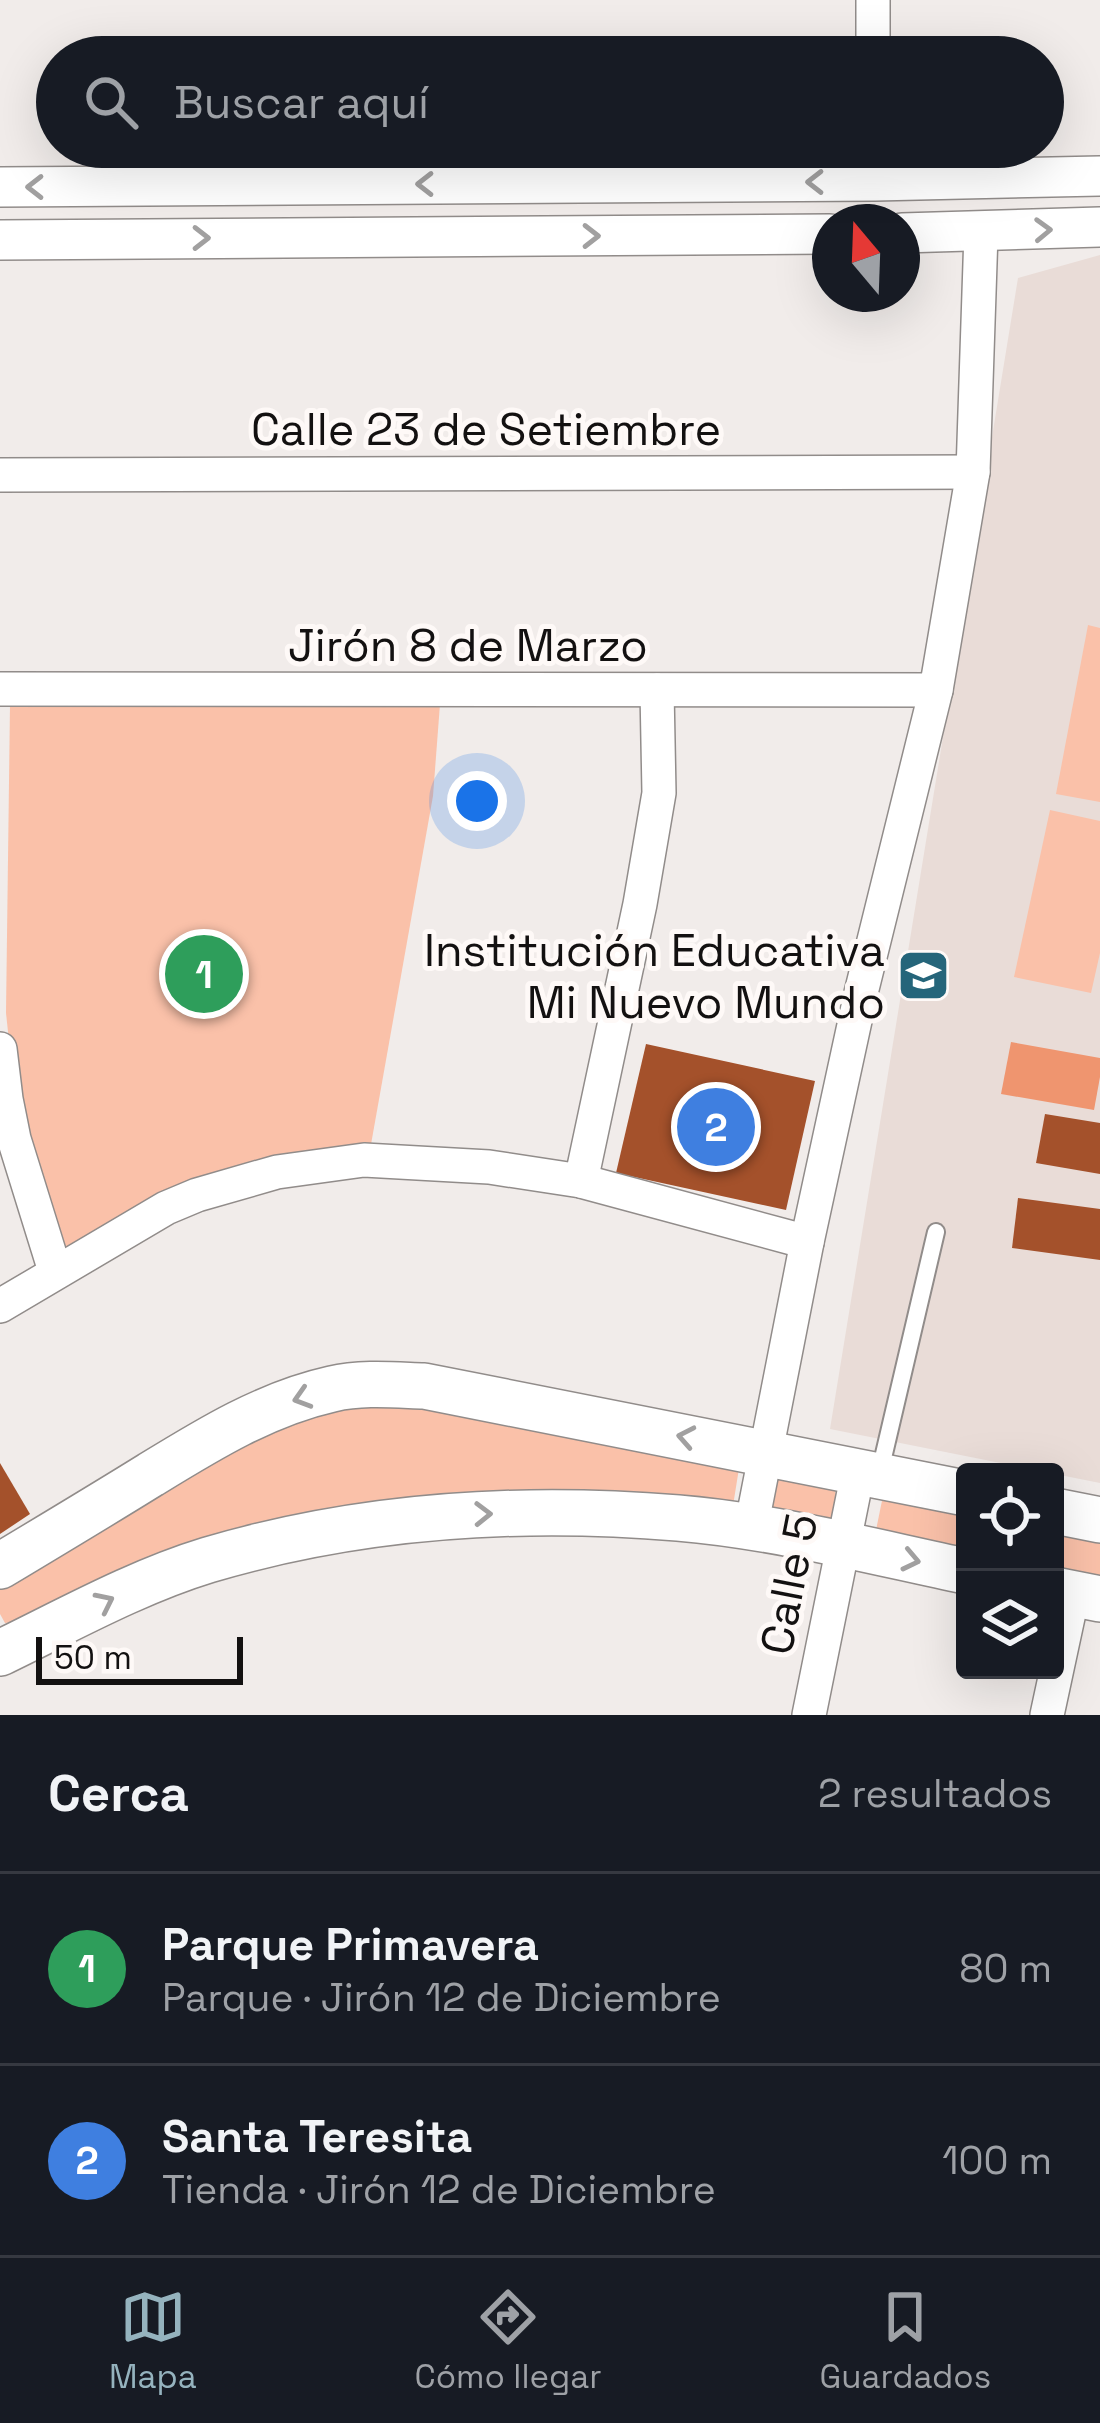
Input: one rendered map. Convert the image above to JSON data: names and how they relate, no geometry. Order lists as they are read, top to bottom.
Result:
{
  "streets": {
    "street": ["Calle 23 de Setiembre", "Jirón 8 de Marzo", "Calle 5"]
  },
  "places": {
    "school or university": ["Institución Educativa Mi Nuevo Mundo"]
  },
  "scale_bar": "50 m",
  "north": "top",
  "page": {
    "search": "Buscar aquí",
    "pins": ["1", "2"],
    "scale": "50 m",
    "heading": ["Cerca", "2 resultados"],
    "list": [
      {
        "mark": "1",
        "name": "Parque Primavera",
        "note": "Parque · Jirón 12 de Diciembre",
        "value": "80 m"
      },
      {
        "mark": "2",
        "name": "Santa Teresita",
        "note": "Tienda · Jirón 12 de Diciembre",
        "value": "100 m"
      }
    ],
    "nav": ["Mapa", "Cómo llegar", "Guardados"]
  }
}
